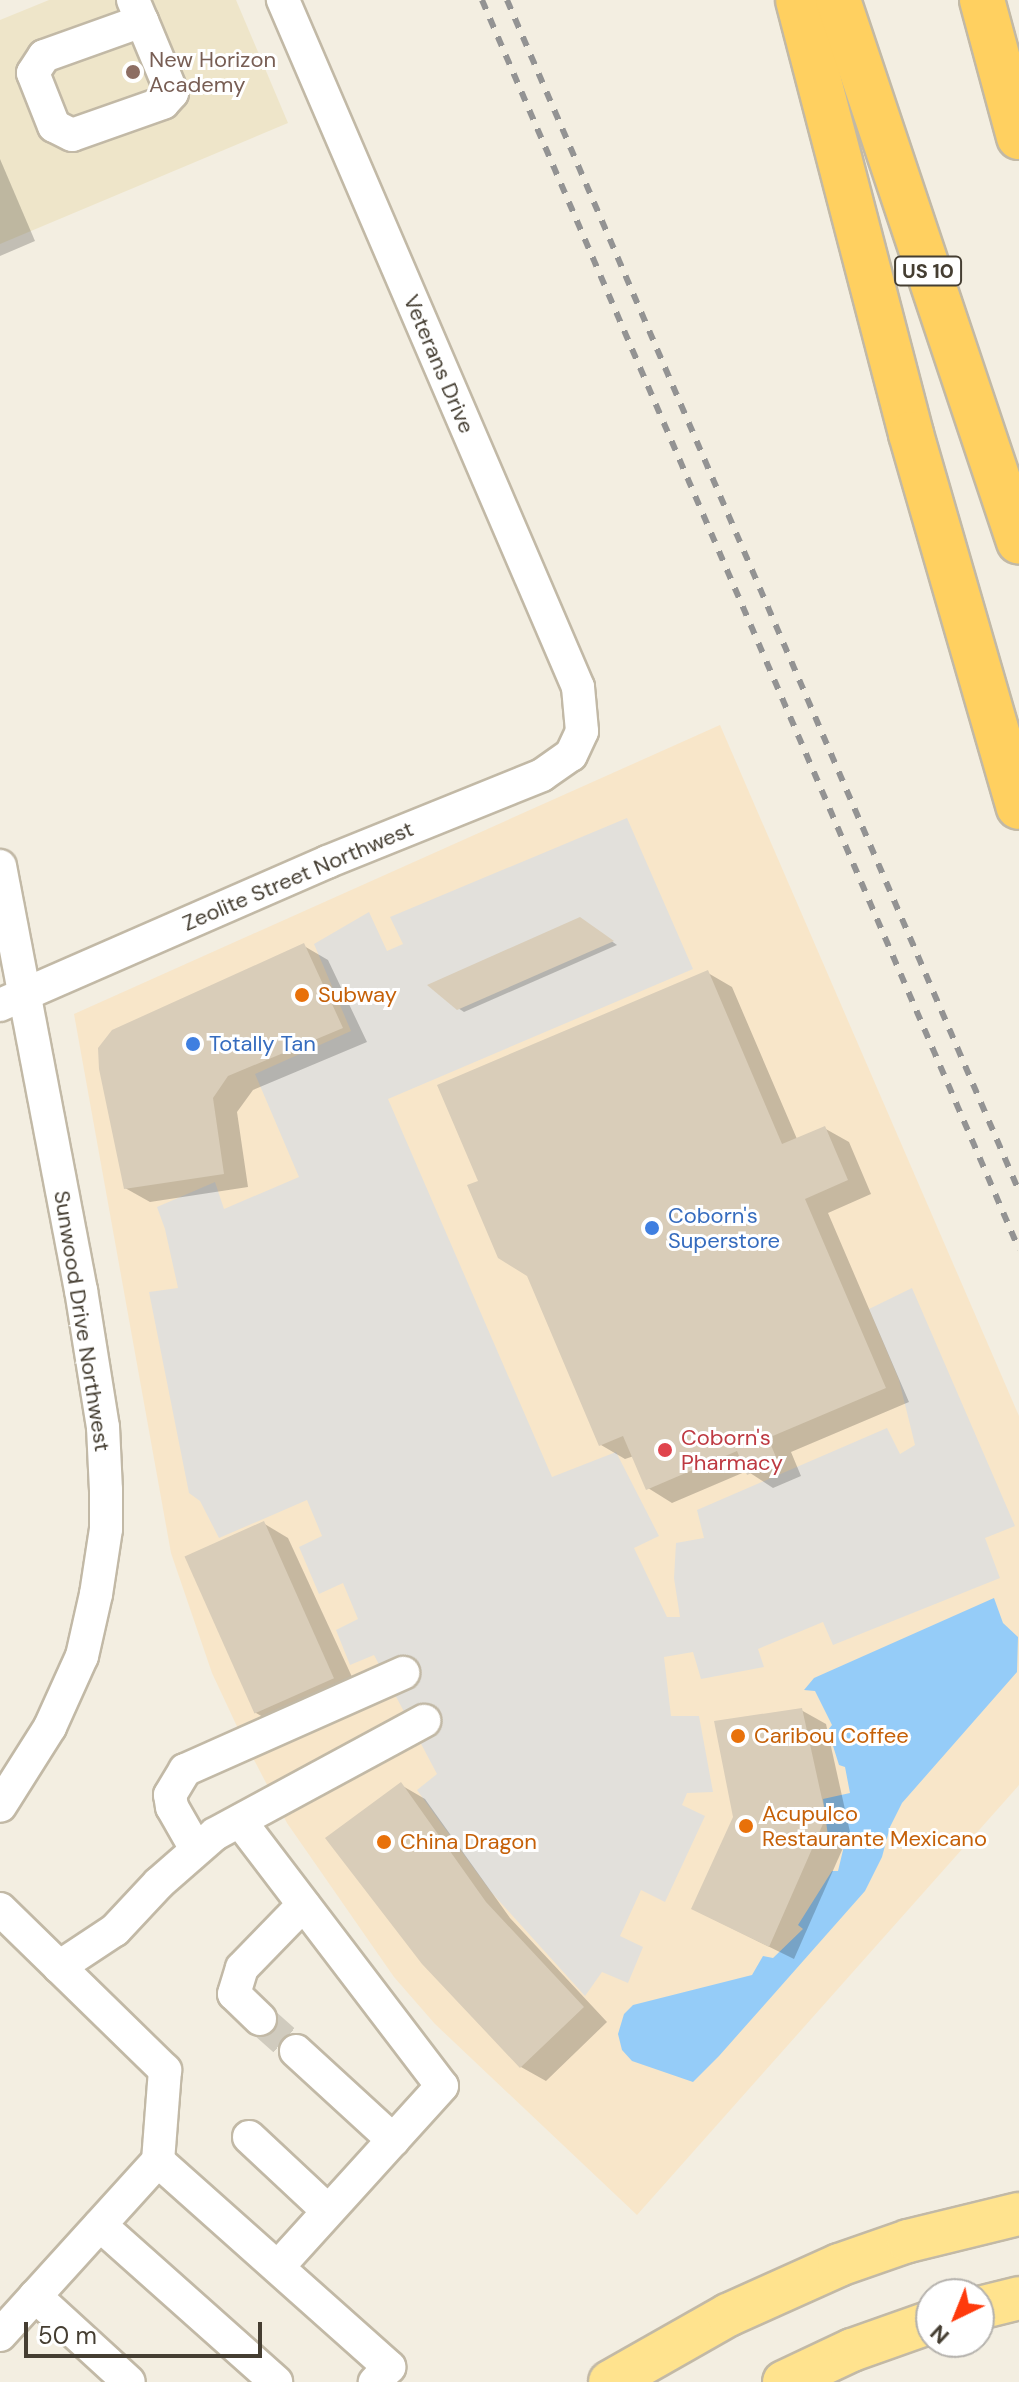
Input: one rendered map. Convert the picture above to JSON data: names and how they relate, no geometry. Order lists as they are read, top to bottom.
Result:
{
  "streets": {
    "highway": ["US 10"],
    "street": ["Veterans Drive", "Zeolite Street Northwest", "Sunwood Drive Northwest"]
  },
  "crossings": [
    ["Veterans Drive", "Zeolite Street Northwest"],
    ["Zeolite Street Northwest", "Sunwood Drive Northwest"]
  ],
  "places": [
    "New Horizon Academy",
    "Subway",
    "Totally Tan",
    "Coborn's Superstore",
    "Coborn's Pharmacy",
    "Caribou Coffee",
    "Acupulco Restaurante Mexicano",
    "China Dragon"
  ],
  "scale_bar": "50 m",
  "north": "bottom left"
}
